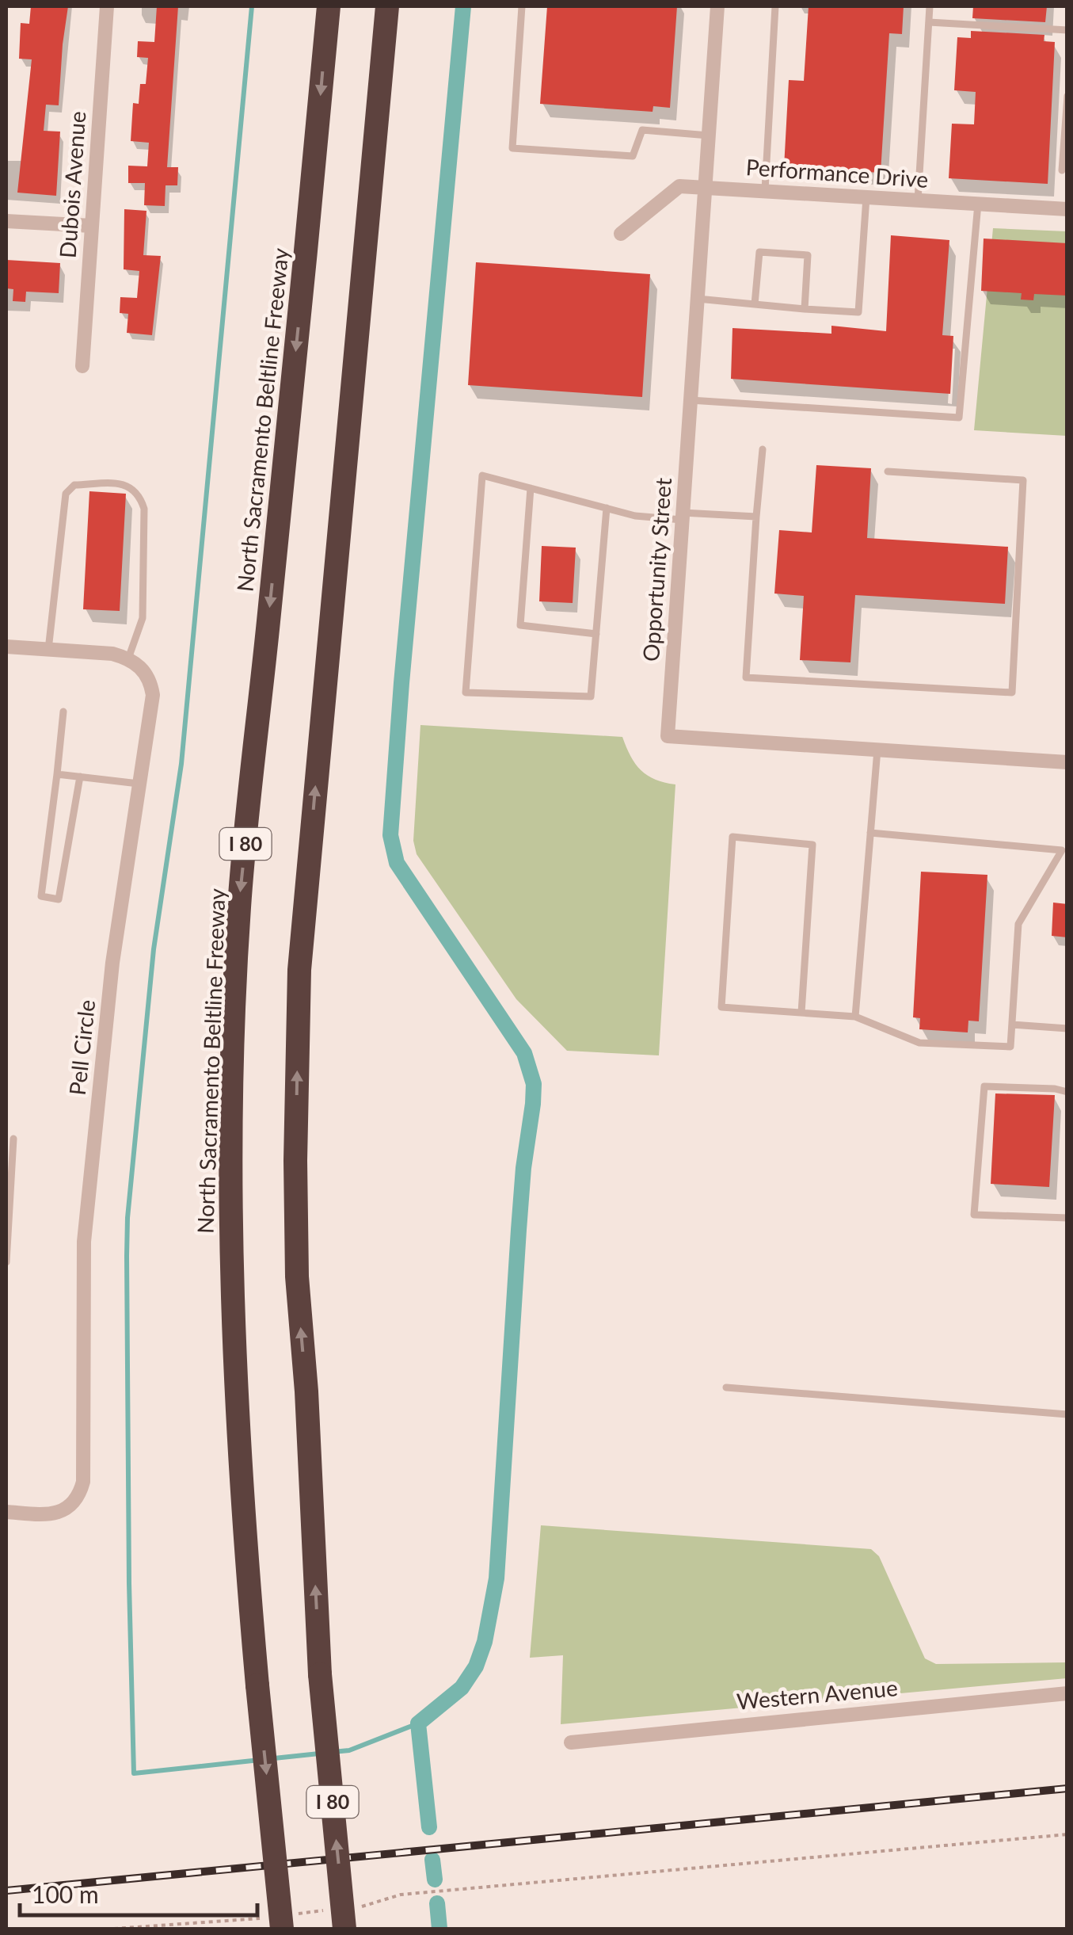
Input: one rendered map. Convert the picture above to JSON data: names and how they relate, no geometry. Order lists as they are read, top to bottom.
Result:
{
  "streets": {
    "highway": ["North Sacramento Beltline Freeway", "I 80"],
    "street": [
      "Performance Drive",
      "Dubois Avenue",
      "Opportunity Street",
      "Pell Circle",
      "Western Avenue"
    ]
  },
  "crossings": [
    ["Performance Drive", "Opportunity Street"]
  ],
  "scale_bar": "100 m"
}
